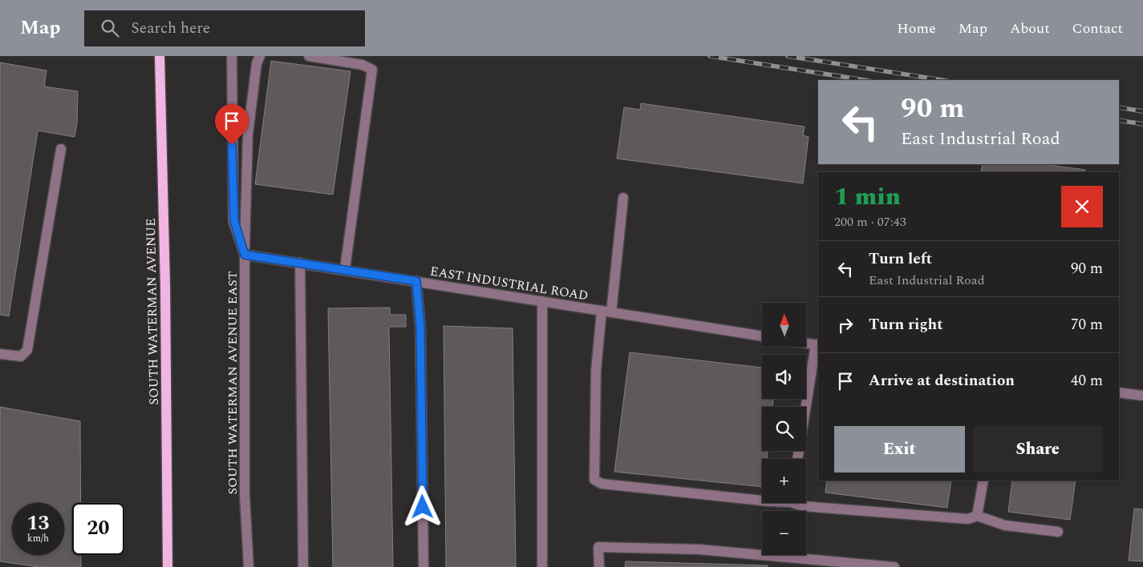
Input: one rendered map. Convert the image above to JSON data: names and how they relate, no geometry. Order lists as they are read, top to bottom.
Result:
{
  "streets": {
    "main road": ["SOUTH WATERMAN AVENUE"],
    "street": ["EAST INDUSTRIAL ROAD", "SOUTH WATERMAN AVENUE EAST"]
  },
  "crossings": [
    ["EAST INDUSTRIAL ROAD", "SOUTH WATERMAN AVENUE EAST"]
  ],
  "north": "top",
  "page": {
    "header": "Map",
    "search": "Search here",
    "nav": [
      "Home",
      "Map",
      "About",
      "Contact"
    ],
    "turn": ["90 m", "East Industrial Road"],
    "heading": ["1 min", "200 m · 07:43"],
    "list": [
      {
        "name": "Turn left",
        "note": "East Industrial Road",
        "value": "90 m"
      },
      {
        "name": "Turn right",
        "value": "70 m"
      },
      {
        "name": "Arrive at destination",
        "value": "40 m"
      }
    ],
    "map_buttons": ["+", "−"],
    "buttons": ["Exit", "Share"],
    "speed": "13 km/h",
    "limit": "20"
  }
}
